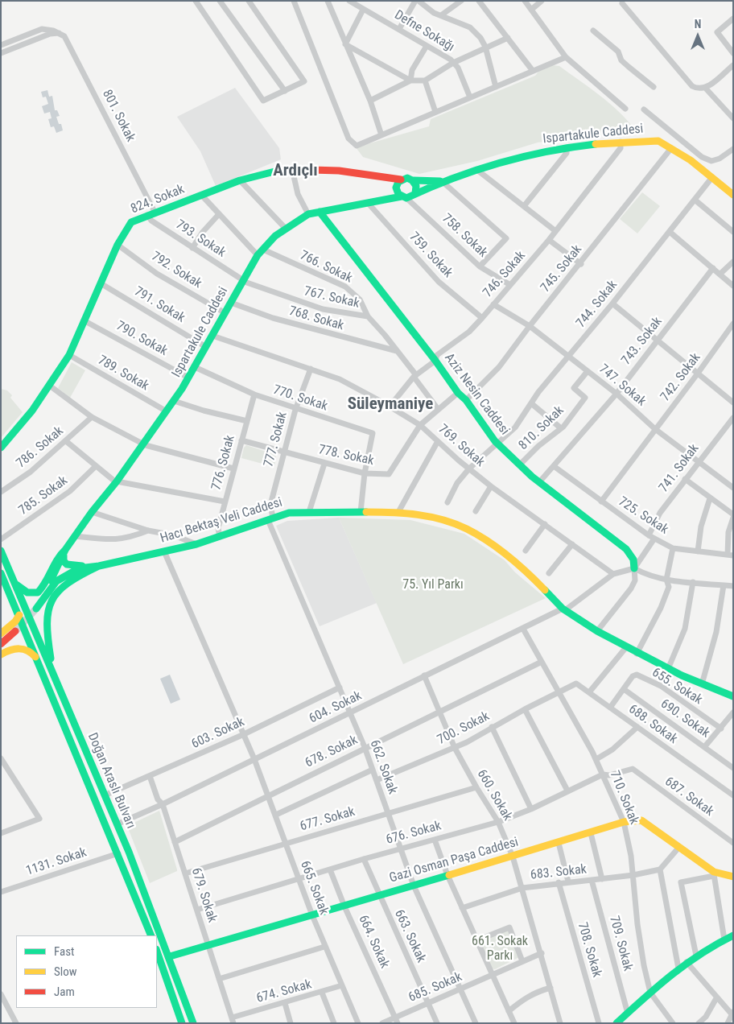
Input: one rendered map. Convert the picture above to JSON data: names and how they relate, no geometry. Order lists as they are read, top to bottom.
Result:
{
  "streets": {
    "street": [
      "Defne Sokağı",
      "801. Sokak",
      "Ispartakule Caddesi",
      "824. Sokak",
      "758. Sokak",
      "793. Sokak",
      "759. Sokak",
      "766. Sokak",
      "745. Sokak",
      "792. Sokak",
      "746. Sokak",
      "767. Sokak",
      "744. Sokak",
      "791. Sokak",
      "768. Sokak",
      "790. Sokak",
      "743. Sokak",
      "789. Sokak",
      "742. Sokak",
      "747. Sokak",
      "Aziz Nesin Caddesi",
      "770. Sokak",
      "810. Sokak",
      "777. Sokak",
      "769. Sokak",
      "786. Sokak",
      "778. Sokak",
      "776. Sokak",
      "741. Sokak",
      "785. Sokak",
      "725. Sokak",
      "Hacı Bektaş Veli Caddesi",
      "655. Sokak",
      "604. Sokak",
      "690. Sokak",
      "688. Sokak",
      "700. Sokak",
      "603. Sokak",
      "678. Sokak",
      "662. Sokak",
      "Doğan Araslı Bulvarı",
      "660. Sokak",
      "687. Sokak",
      "710. Sokak",
      "677. Sokak",
      "676. Sokak",
      "Gazi Osman Paşa Caddesi",
      "1131. Sokak",
      "683. Sokak",
      "665. Sokak",
      "679. Sokak",
      "663. Sokak",
      "664. Sokak",
      "709. Sokak",
      "708. Sokak",
      "685. Sokak",
      "674. Sokak"
    ]
  },
  "crossings": [
    ["801. Sokak", "824. Sokak"],
    ["801. Sokak", "793. Sokak"],
    ["Ispartakule Caddesi", "824. Sokak"],
    ["Ispartakule Caddesi", "758. Sokak"],
    ["Ispartakule Caddesi", "793. Sokak"],
    ["Ispartakule Caddesi", "759. Sokak"],
    ["Ispartakule Caddesi", "766. Sokak"],
    ["Ispartakule Caddesi", "745. Sokak"],
    ["Ispartakule Caddesi", "792. Sokak"],
    ["Ispartakule Caddesi", "746. Sokak"],
    ["Ispartakule Caddesi", "767. Sokak"],
    ["Ispartakule Caddesi", "744. Sokak"],
    ["Ispartakule Caddesi", "791. Sokak"],
    ["Ispartakule Caddesi", "768. Sokak"],
    ["Ispartakule Caddesi", "790. Sokak"],
    ["Ispartakule Caddesi", "789. Sokak"],
    ["Ispartakule Caddesi", "Aziz Nesin Caddesi"],
    ["Ispartakule Caddesi", "770. Sokak"],
    ["Ispartakule Caddesi", "769. Sokak"],
    ["824. Sokak", "758. Sokak"],
    ["824. Sokak", "793. Sokak"],
    ["824. Sokak", "792. Sokak"],
    ["824. Sokak", "791. Sokak"],
    ["824. Sokak", "790. Sokak"],
    ["824. Sokak", "789. Sokak"],
    ["758. Sokak", "746. Sokak"],
    ["793. Sokak", "767. Sokak"],
    ["759. Sokak", "746. Sokak"],
    ["766. Sokak", "767. Sokak"],
    ["745. Sokak", "747. Sokak"],
    ["745. Sokak", "Aziz Nesin Caddesi"],
    ["746. Sokak", "767. Sokak"],
    ["746. Sokak", "747. Sokak"],
    ["746. Sokak", "Aziz Nesin Caddesi"],
    ["746. Sokak", "769. Sokak"],
    ["767. Sokak", "768. Sokak"],
    ["767. Sokak", "778. Sokak"],
    ["744. Sokak", "747. Sokak"],
    ["744. Sokak", "Aziz Nesin Caddesi"],
    ["744. Sokak", "769. Sokak"],
    ["743. Sokak", "747. Sokak"],
    ["743. Sokak", "Aziz Nesin Caddesi"],
    ["743. Sokak", "725. Sokak"],
    ["742. Sokak", "747. Sokak"],
    ["742. Sokak", "725. Sokak"],
    ["747. Sokak", "810. Sokak"],
    ["747. Sokak", "741. Sokak"],
    ["Aziz Nesin Caddesi", "810. Sokak"],
    ["Aziz Nesin Caddesi", "778. Sokak"],
    ["Aziz Nesin Caddesi", "741. Sokak"],
    ["770. Sokak", "777. Sokak"],
    ["770. Sokak", "778. Sokak"],
    ["770. Sokak", "776. Sokak"],
    ["770. Sokak", "Hacı Bektaş Veli Caddesi"],
    ["777. Sokak", "769. Sokak"],
    ["777. Sokak", "778. Sokak"],
    ["777. Sokak", "Hacı Bektaş Veli Caddesi"],
    ["777. Sokak", "662. Sokak"],
    ["769. Sokak", "778. Sokak"],
    ["769. Sokak", "604. Sokak"],
    ["778. Sokak", "776. Sokak"],
    ["776. Sokak", "Hacı Bektaş Veli Caddesi"],
    ["741. Sokak", "725. Sokak"],
    ["Hacı Bektaş Veli Caddesi", "604. Sokak"],
    ["Hacı Bektaş Veli Caddesi", "662. Sokak"],
    ["Hacı Bektaş Veli Caddesi", "665. Sokak"],
    ["655. Sokak", "690. Sokak"],
    ["655. Sokak", "688. Sokak"],
    ["604. Sokak", "662. Sokak"],
    ["604. Sokak", "Doğan Araslı Bulvarı"],
    ["604. Sokak", "660. Sokak"],
    ["604. Sokak", "710. Sokak"],
    ["604. Sokak", "665. Sokak"],
    ["604. Sokak", "679. Sokak"],
    ["688. Sokak", "700. Sokak"],
    ["688. Sokak", "710. Sokak"],
    ["700. Sokak", "662. Sokak"],
    ["700. Sokak", "660. Sokak"],
    ["700. Sokak", "710. Sokak"],
    ["603. Sokak", "662. Sokak"],
    ["603. Sokak", "Doğan Araslı Bulvarı"],
    ["603. Sokak", "665. Sokak"],
    ["603. Sokak", "679. Sokak"],
    ["678. Sokak", "662. Sokak"],
    ["678. Sokak", "660. Sokak"],
    ["678. Sokak", "710. Sokak"],
    ["678. Sokak", "665. Sokak"],
    ["678. Sokak", "679. Sokak"],
    ["662. Sokak", "677. Sokak"],
    ["662. Sokak", "676. Sokak"],
    ["662. Sokak", "Gazi Osman Paşa Caddesi"],
    ["662. Sokak", "685. Sokak"],
    ["Doğan Araslı Bulvarı", "Gazi Osman Paşa Caddesi"],
    ["Doğan Araslı Bulvarı", "1131. Sokak"],
    ["660. Sokak", "677. Sokak"],
    ["660. Sokak", "676. Sokak"],
    ["660. Sokak", "Gazi Osman Paşa Caddesi"],
    ["660. Sokak", "683. Sokak"],
    ["660. Sokak", "685. Sokak"],
    ["687. Sokak", "676. Sokak"],
    ["710. Sokak", "676. Sokak"],
    ["710. Sokak", "Gazi Osman Paşa Caddesi"],
    ["710. Sokak", "683. Sokak"],
    ["677. Sokak", "665. Sokak"],
    ["677. Sokak", "679. Sokak"],
    ["676. Sokak", "665. Sokak"],
    ["676. Sokak", "679. Sokak"],
    ["676. Sokak", "663. Sokak"],
    ["676. Sokak", "664. Sokak"],
    ["Gazi Osman Paşa Caddesi", "665. Sokak"],
    ["Gazi Osman Paşa Caddesi", "679. Sokak"],
    ["Gazi Osman Paşa Caddesi", "663. Sokak"],
    ["Gazi Osman Paşa Caddesi", "664. Sokak"],
    ["683. Sokak", "709. Sokak"],
    ["683. Sokak", "708. Sokak"],
    ["665. Sokak", "674. Sokak"],
    ["679. Sokak", "674. Sokak"],
    ["663. Sokak", "685. Sokak"],
    ["664. Sokak", "685. Sokak"]
  ],
  "districts": ["Ardıçlı", "Süleymaniye"],
  "parks": ["75. Yıl Parkı", "661. Sokak Parkı"],
  "legend": ["Fast", "Slow", "Jam"],
  "north": "top"
}
